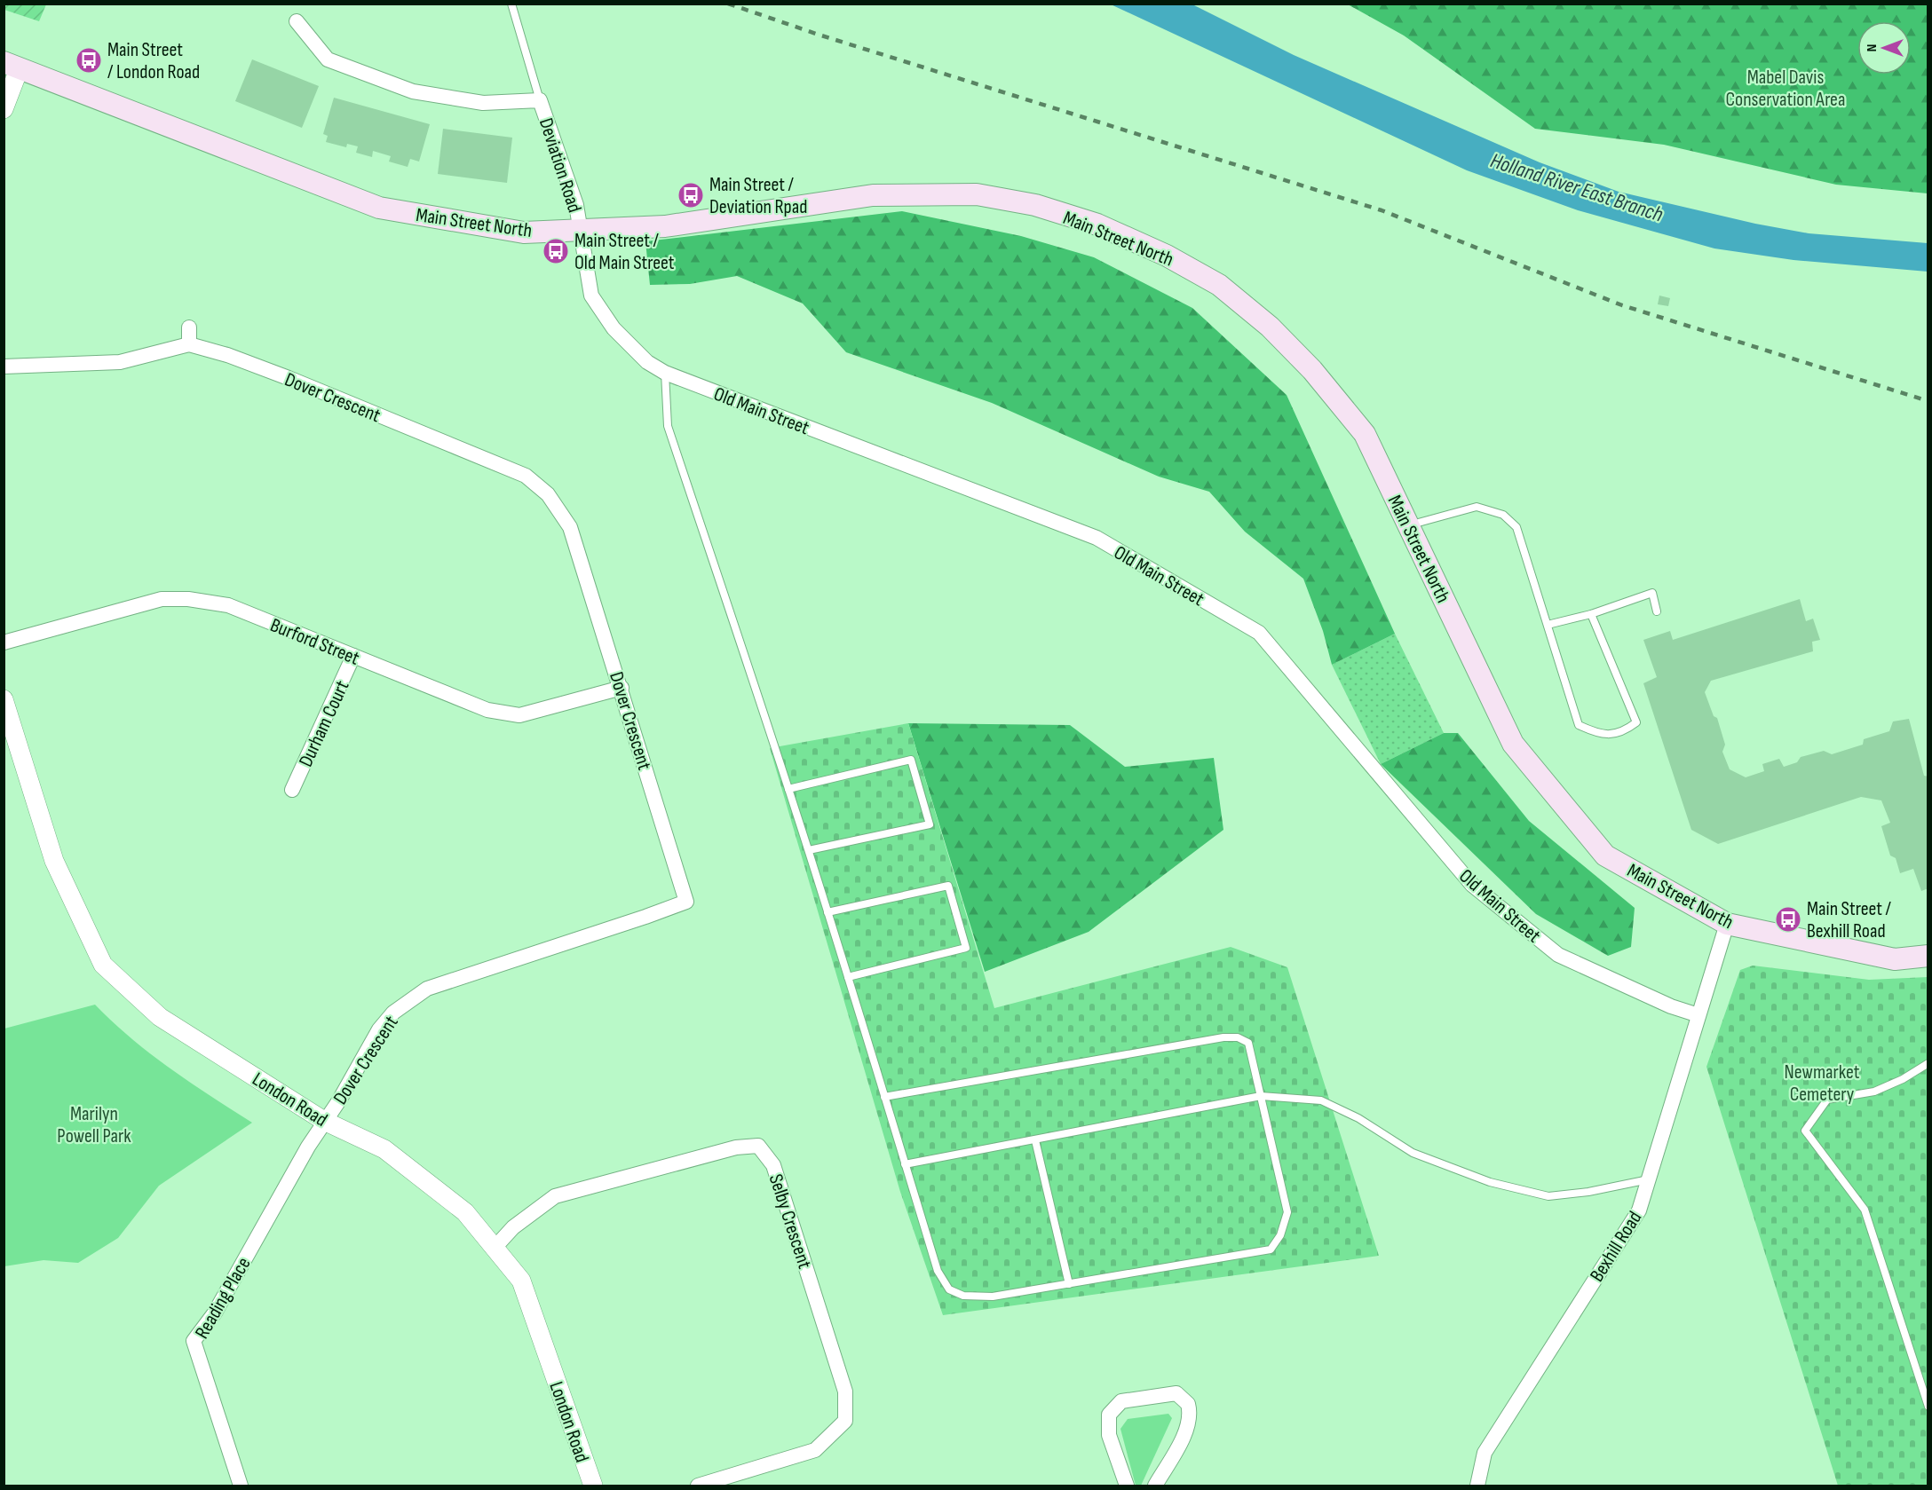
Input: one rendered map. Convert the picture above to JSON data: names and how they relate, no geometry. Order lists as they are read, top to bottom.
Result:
{
  "streets": {
    "main road": ["Main Street North"],
    "street": [
      "Deviation Road",
      "Dover Crescent",
      "Old Main Street",
      "Burford Street",
      "Durham Court",
      "London Road",
      "Selby Crescent",
      "Bexhill Road",
      "Reading Place"
    ]
  },
  "crossings": [
    ["Deviation Road", "Main Street North"],
    ["Deviation Road", "Old Main Street"],
    ["Main Street North", "Old Main Street"],
    ["Main Street North", "Bexhill Road"],
    ["Dover Crescent", "Burford Street"],
    ["Dover Crescent", "London Road"],
    ["Dover Crescent", "Reading Place"],
    ["Old Main Street", "Bexhill Road"],
    ["Burford Street", "Durham Court"],
    ["London Road", "Selby Crescent"],
    ["London Road", "Reading Place"]
  ],
  "water": ["Holland River East Branch"],
  "parks": ["Mabel Davis Conservation Area", "Newmarket Cemetery", "Marilyn Powell Park"],
  "places": {
    "bus stop": [
      "Main Street / London Road",
      "Main Street / Deviation Rpad",
      "Main Street / Old Main Street",
      "Main Street / Bexhill Road"
    ]
  },
  "north": "left"
}
